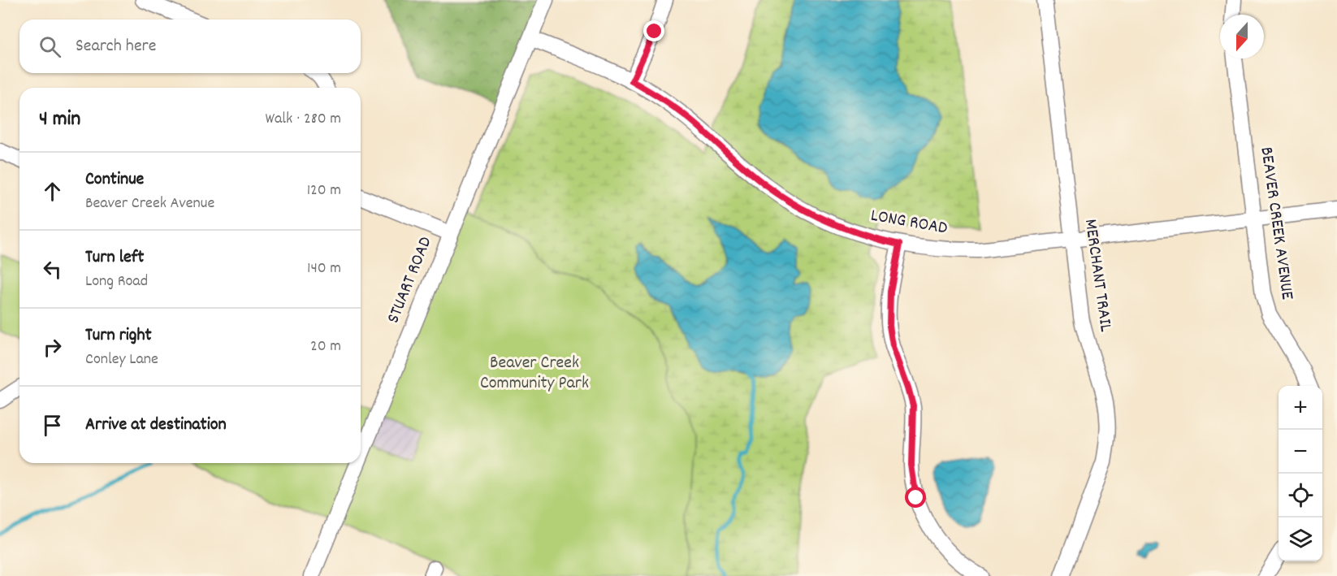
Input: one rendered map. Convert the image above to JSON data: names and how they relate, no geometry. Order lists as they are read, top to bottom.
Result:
{
  "streets": {
    "street": [
      "LONG ROAD",
      "BEAVER CREEK AVENUE",
      "MERCHANT TRAIL",
      "STUART ROAD"
    ]
  },
  "crossings": [
    ["LONG ROAD", "BEAVER CREEK AVENUE"],
    ["LONG ROAD", "MERCHANT TRAIL"],
    ["LONG ROAD", "STUART ROAD"]
  ],
  "parks": ["Beaver Creek Community Park"],
  "north": "bottom",
  "page": {
    "search": "Search here",
    "heading": ["4 min", "Walk · 280 m"],
    "list": [
      ["Continue", "Beaver Creek Avenue", "120 m"],
      ["Turn left", "Long Road", "140 m"],
      ["Turn right", "Conley Lane", "20 m"],
      "Arrive at destination"
    ],
    "map_buttons": ["+", "−"]
  }
}
